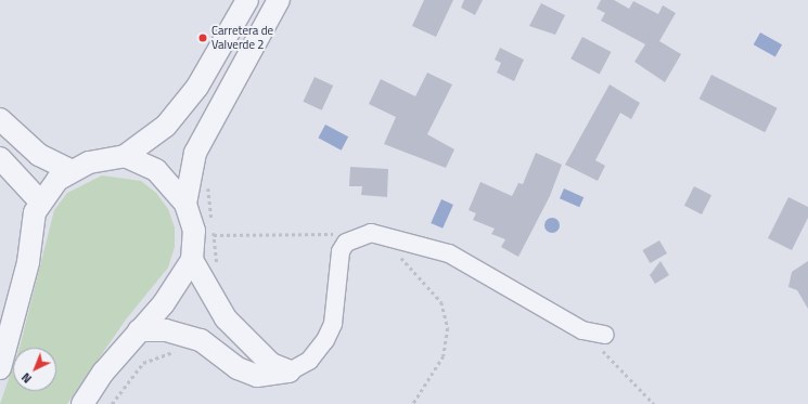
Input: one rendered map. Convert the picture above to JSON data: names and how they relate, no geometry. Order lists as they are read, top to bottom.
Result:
{
  "places": ["Carretera de Valverde 2"],
  "north": "bottom left"
}
